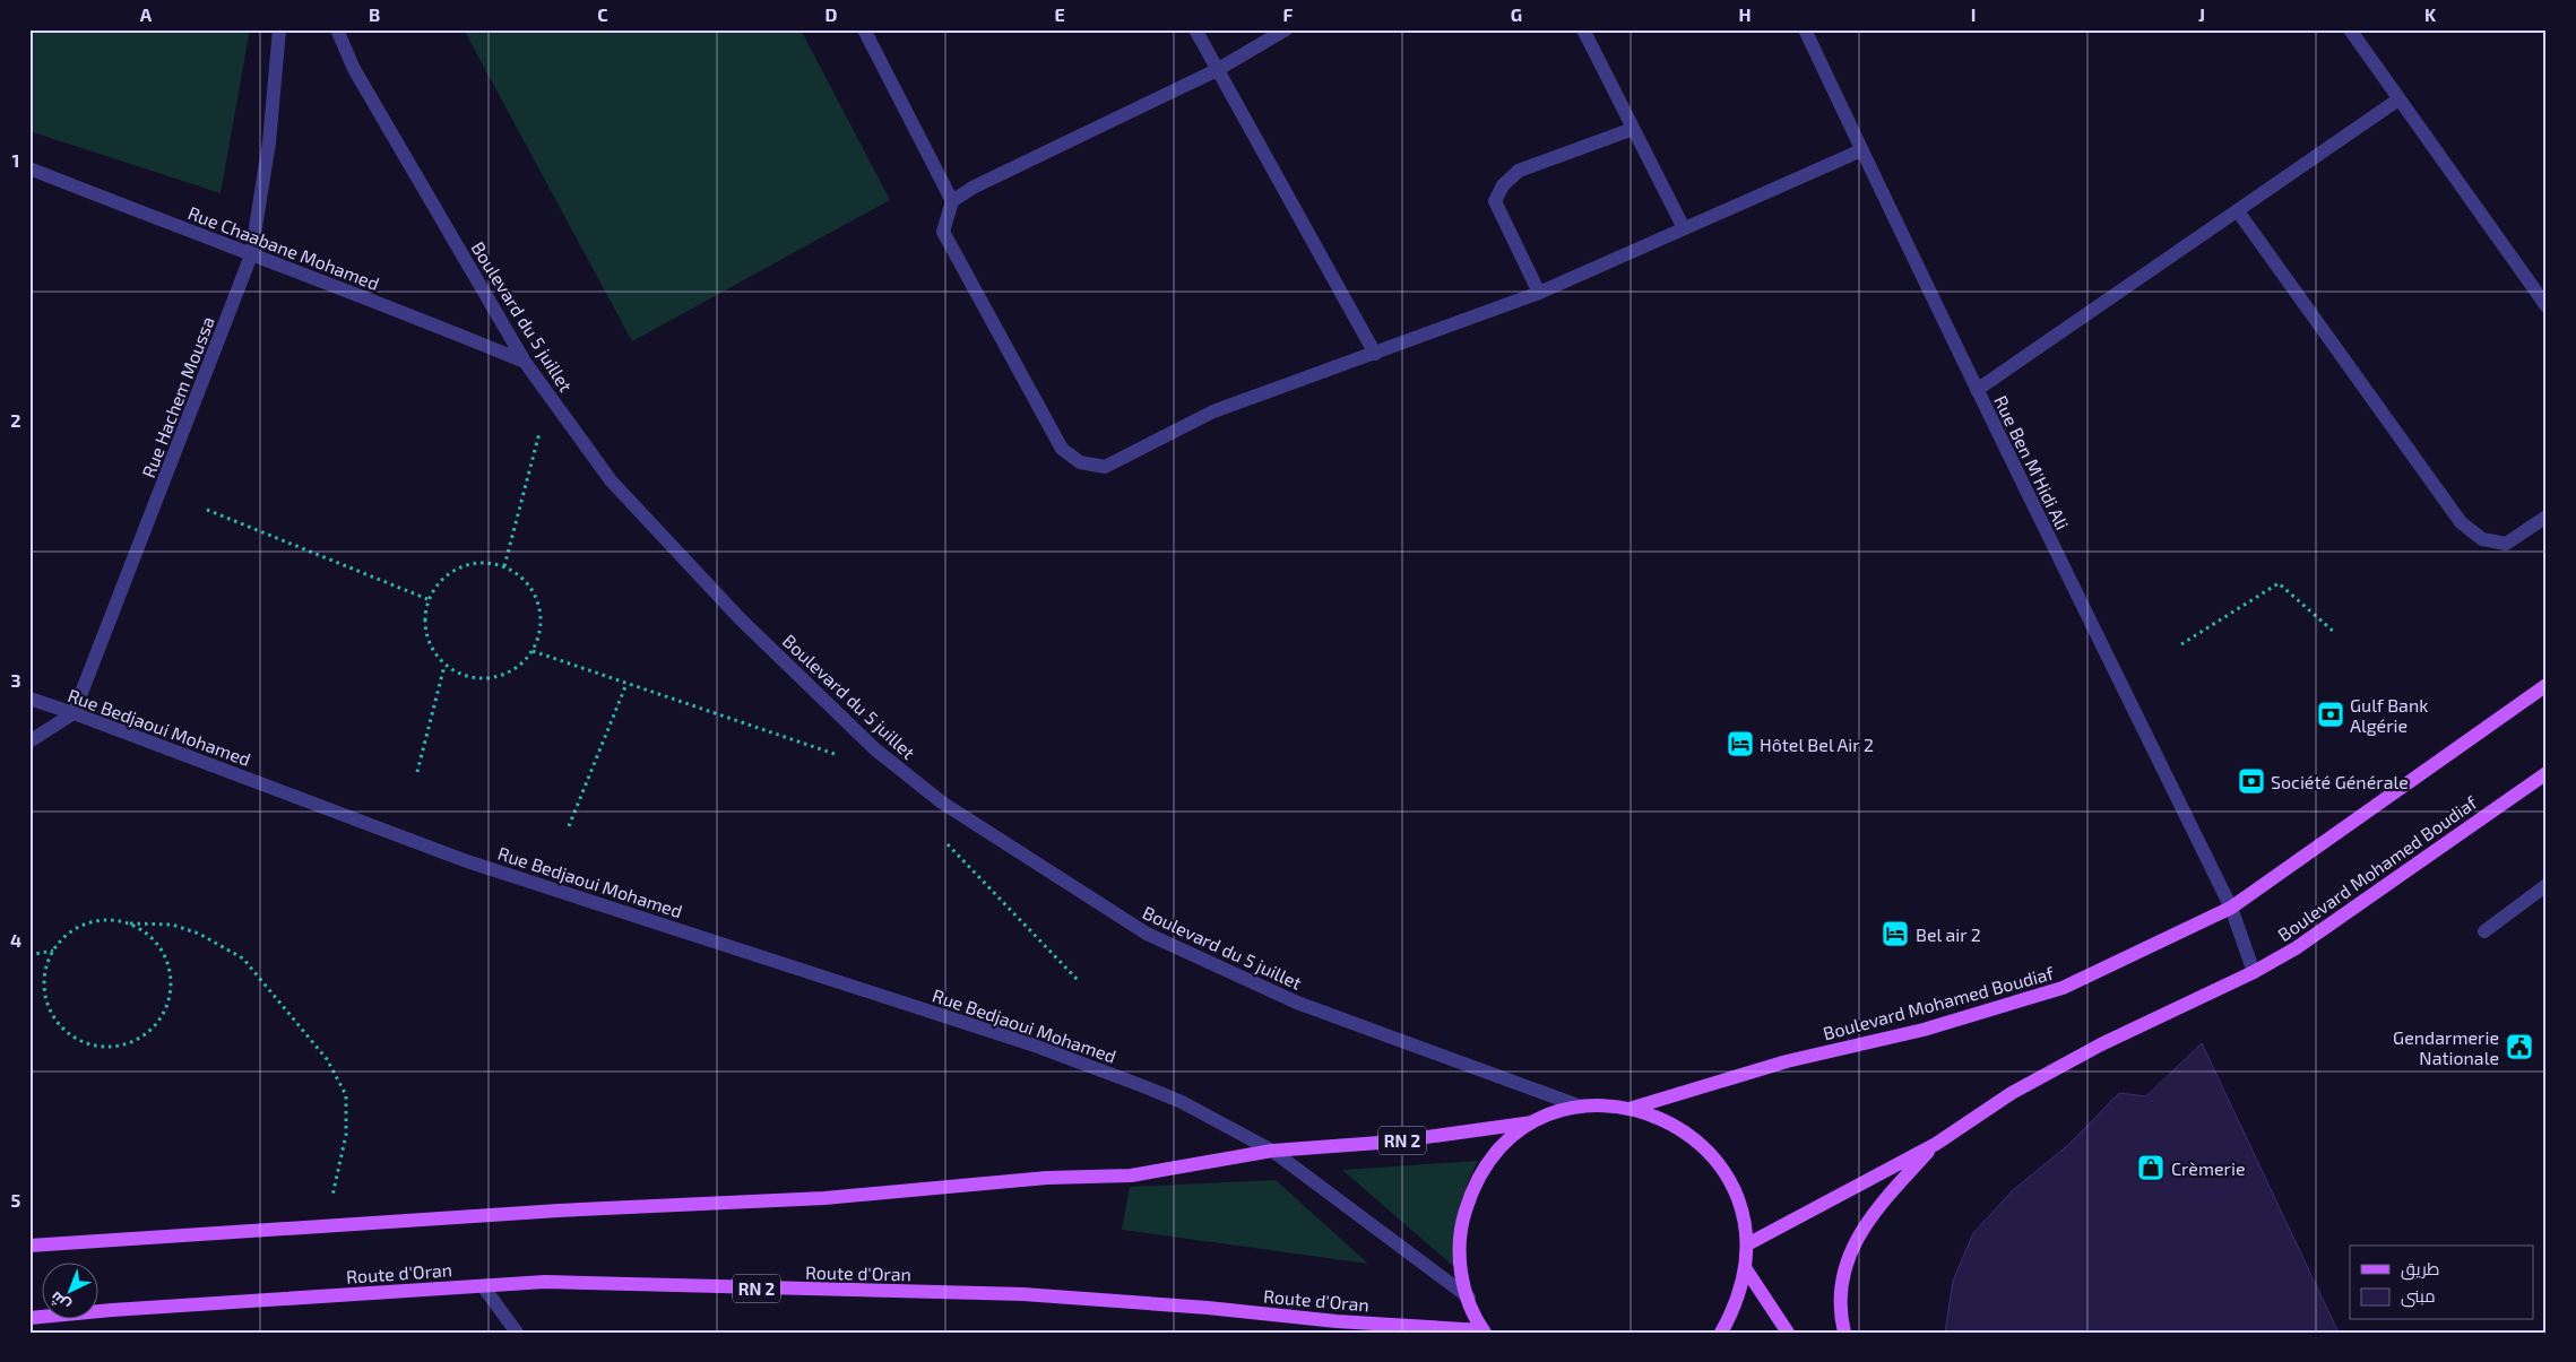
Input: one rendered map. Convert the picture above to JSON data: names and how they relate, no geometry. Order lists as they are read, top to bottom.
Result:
{
  "streets": {
    "main road": ["Boulevard Mohamed Boudiaf", "RN 2", "Route d'Oran"],
    "street": [
      "Rue Chaabane Mohamed",
      "Boulevard du 5 juillet",
      "Rue Hachem Moussa",
      "Rue Ben M'Hidi Ali",
      "Rue Bedjaoui Mohamed"
    ]
  },
  "crossings": [
    ["Rue Chaabane Mohamed", "Boulevard du 5 juillet"],
    ["Rue Chaabane Mohamed", "Rue Hachem Moussa"],
    ["Rue Hachem Moussa", "Rue Bedjaoui Mohamed"],
    ["Rue Ben M'Hidi Ali", "Boulevard Mohamed Boudiaf"],
    ["Rue Bedjaoui Mohamed", "RN 2"]
  ],
  "places": {
    "bank": ["Gulf Bank Algérie", "Société Générale"],
    "hotel": ["Hôtel Bel Air 2", "Bel air 2"],
    "public building": ["Gendarmerie Nationale"],
    "shop": ["Crèmerie"]
  },
  "legend": ["طريق", "مبنى"],
  "north": "bottom left",
  "grid": {
    "columns": [
      "A",
      "B",
      "C",
      "D",
      "E",
      "F",
      "G",
      "H",
      "I",
      "J",
      "K"
    ],
    "rows": [
      "1",
      "2",
      "3",
      "4",
      "5"
    ]
  }
}
